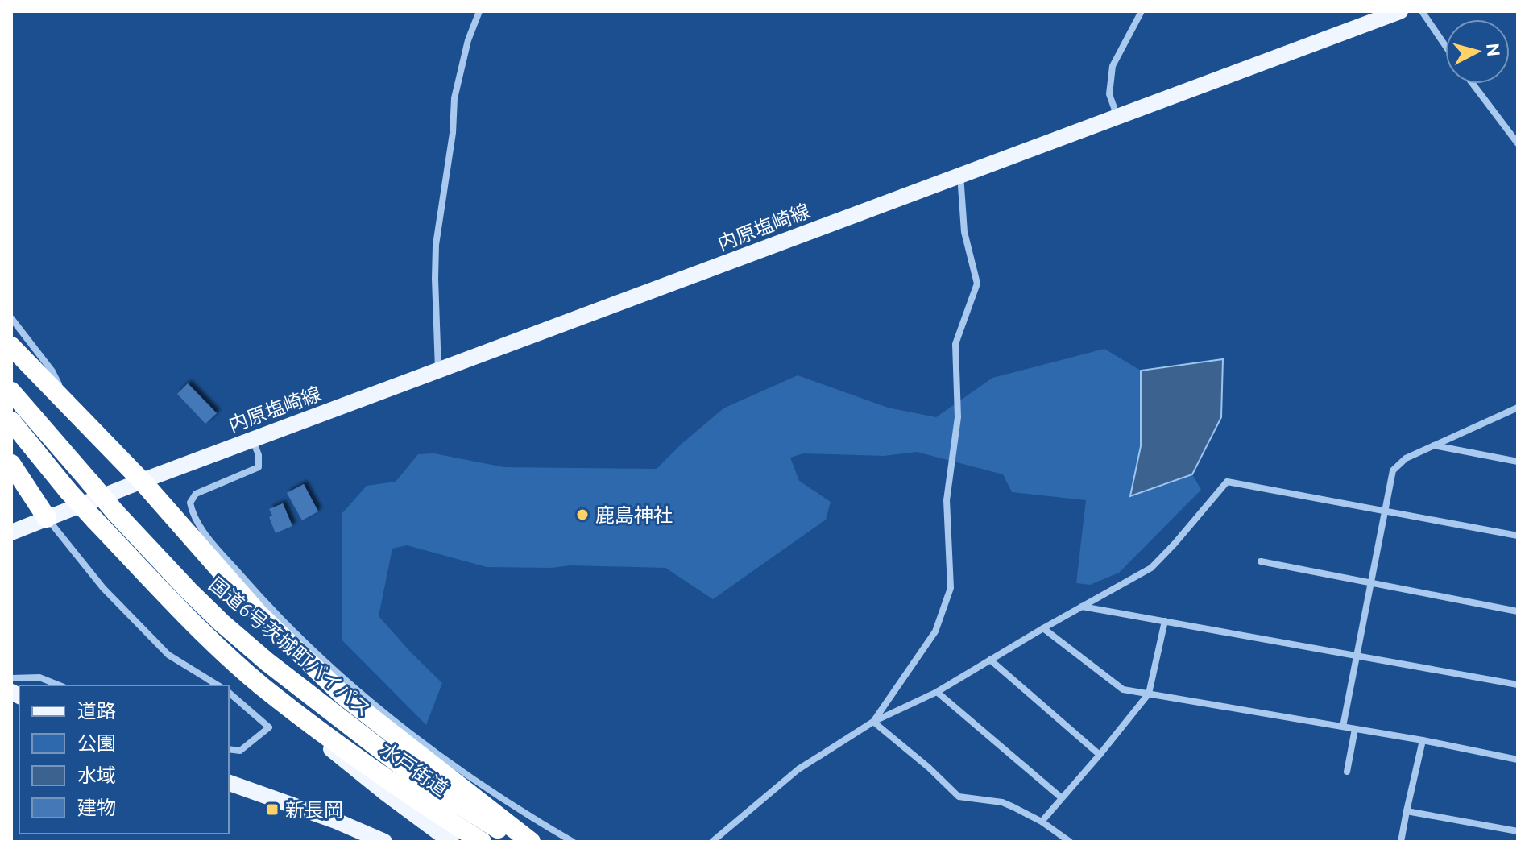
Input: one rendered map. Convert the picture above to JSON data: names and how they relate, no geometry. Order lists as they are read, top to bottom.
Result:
{
  "streets": {
    "highway": ["国道6号茨城町バイパス", "水戸街道"],
    "main road": ["内原塩崎線"]
  },
  "places": {
    "other": ["鹿島神社"],
    "transit": ["新長岡"]
  },
  "legend": [
    "道路",
    "公園",
    "水域",
    "建物"
  ],
  "north": "right"
}
